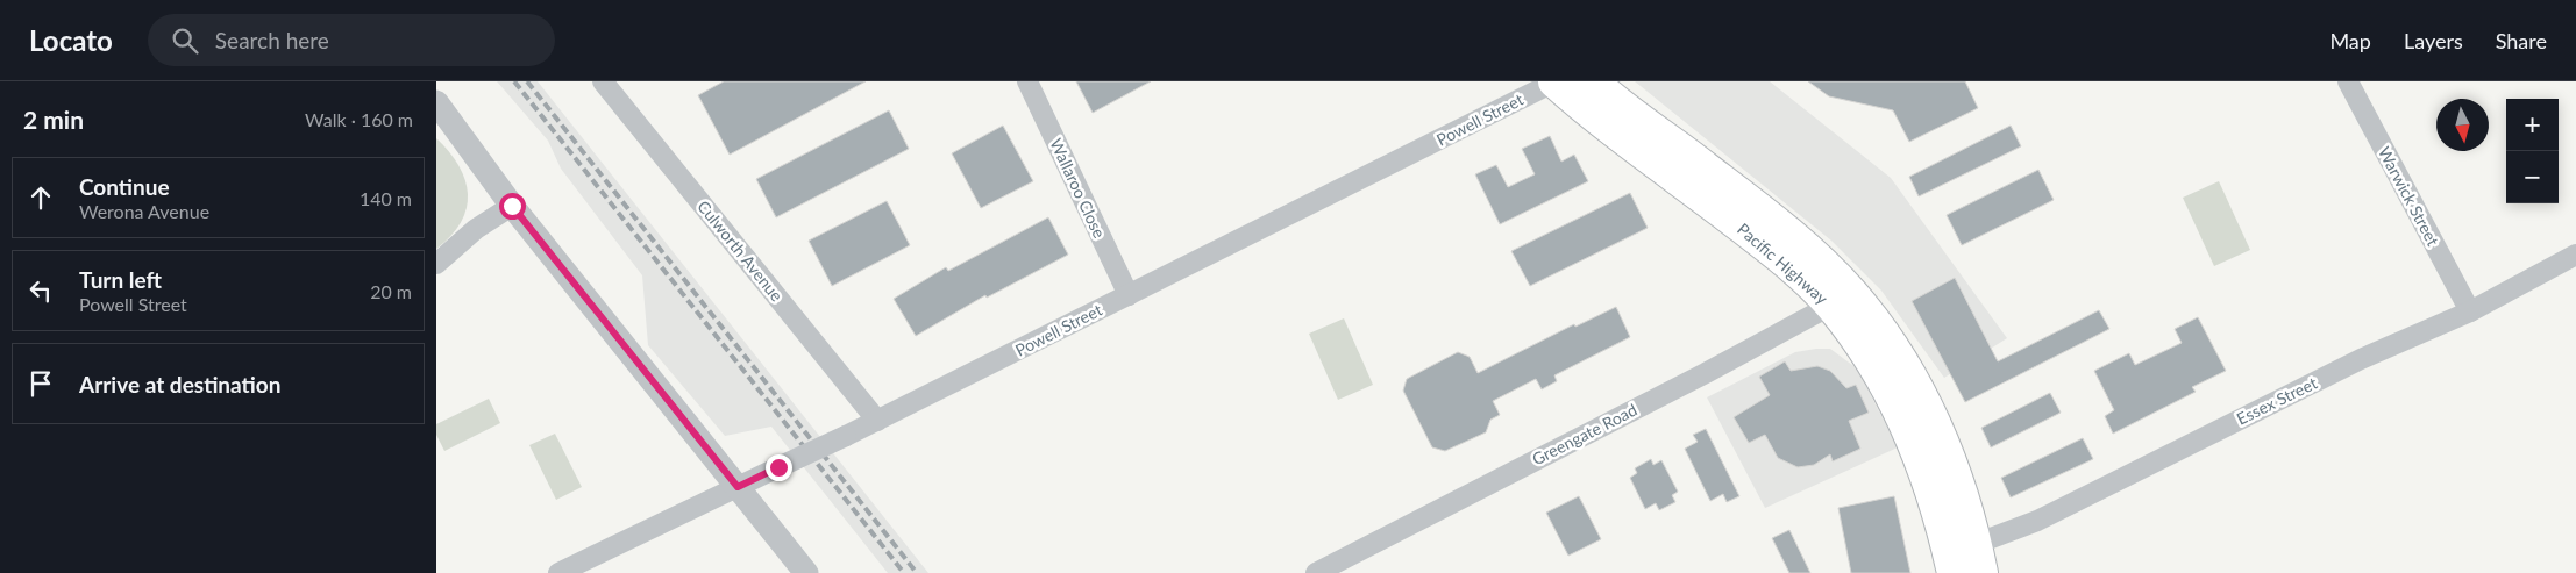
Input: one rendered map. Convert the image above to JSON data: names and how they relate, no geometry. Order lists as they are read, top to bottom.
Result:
{
  "streets": {
    "highway": ["Pacific Highway"],
    "street": [
      "Powell Street",
      "Wallaroo Close",
      "Warwick Street",
      "Culworth Avenue",
      "Essex Street",
      "Greengate Road"
    ]
  },
  "crossings": [
    ["Powell Street", "Wallaroo Close"],
    ["Powell Street", "Culworth Avenue"],
    ["Powell Street", "Pacific Highway"],
    ["Warwick Street", "Essex Street"],
    ["Pacific Highway", "Essex Street"],
    ["Pacific Highway", "Greengate Road"]
  ],
  "north": "bottom",
  "page": {
    "header": "Locato",
    "search": "Search here",
    "nav": ["Map", "Layers", "Share"],
    "heading": ["2 min", "Walk · 160 m"],
    "map_buttons": ["+", "−"],
    "list": [
      ["Continue", "Werona Avenue", "140 m"],
      ["Turn left", "Powell Street", "20 m"],
      "Arrive at destination"
    ]
  }
}
